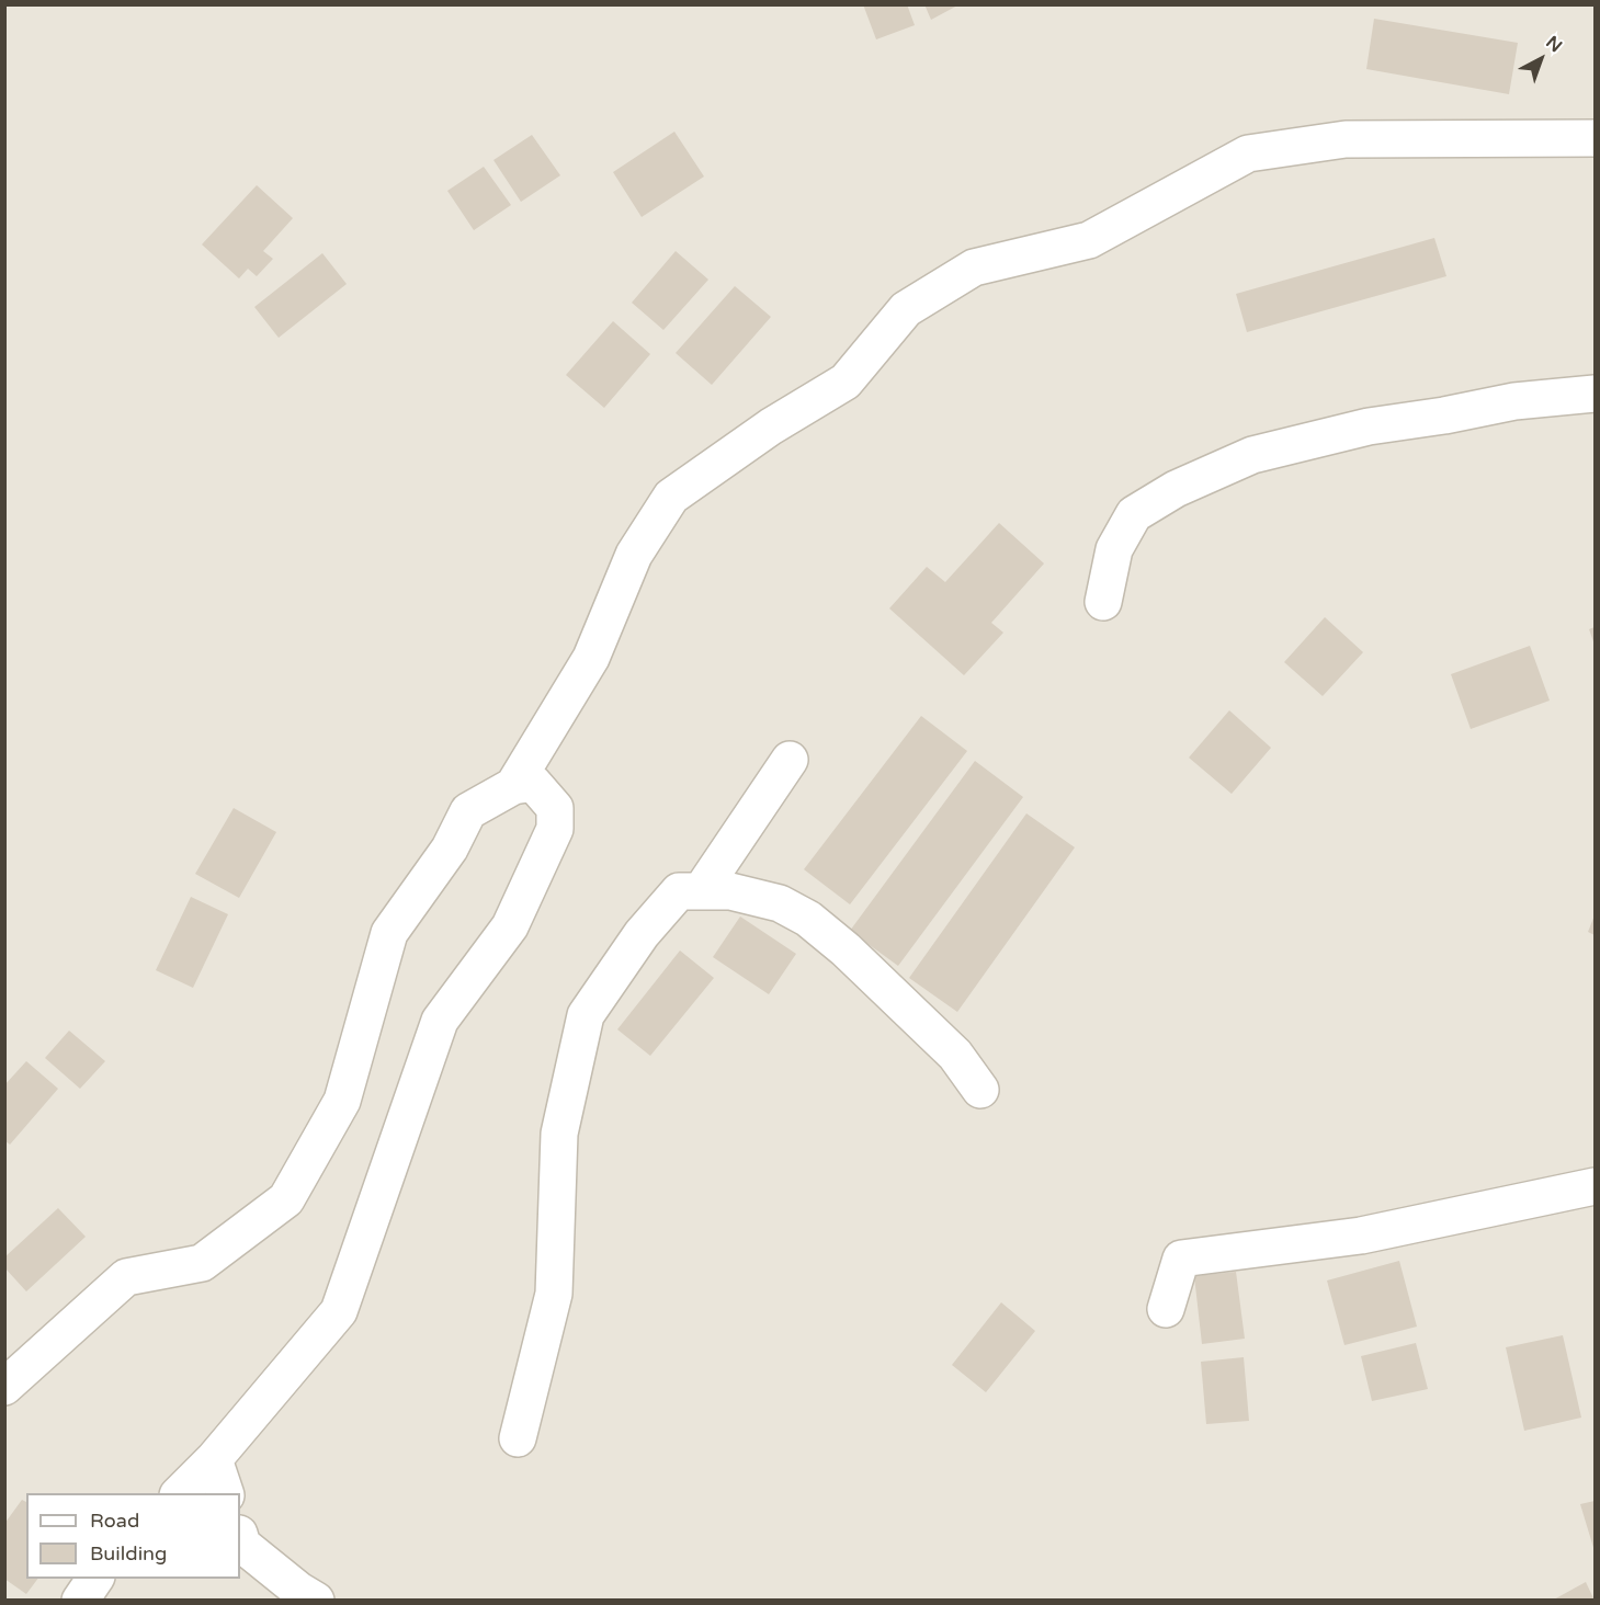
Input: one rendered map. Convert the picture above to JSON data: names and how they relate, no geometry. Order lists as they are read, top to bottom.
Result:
{
  "legend": ["Road", "Building"],
  "north": "top right"
}
